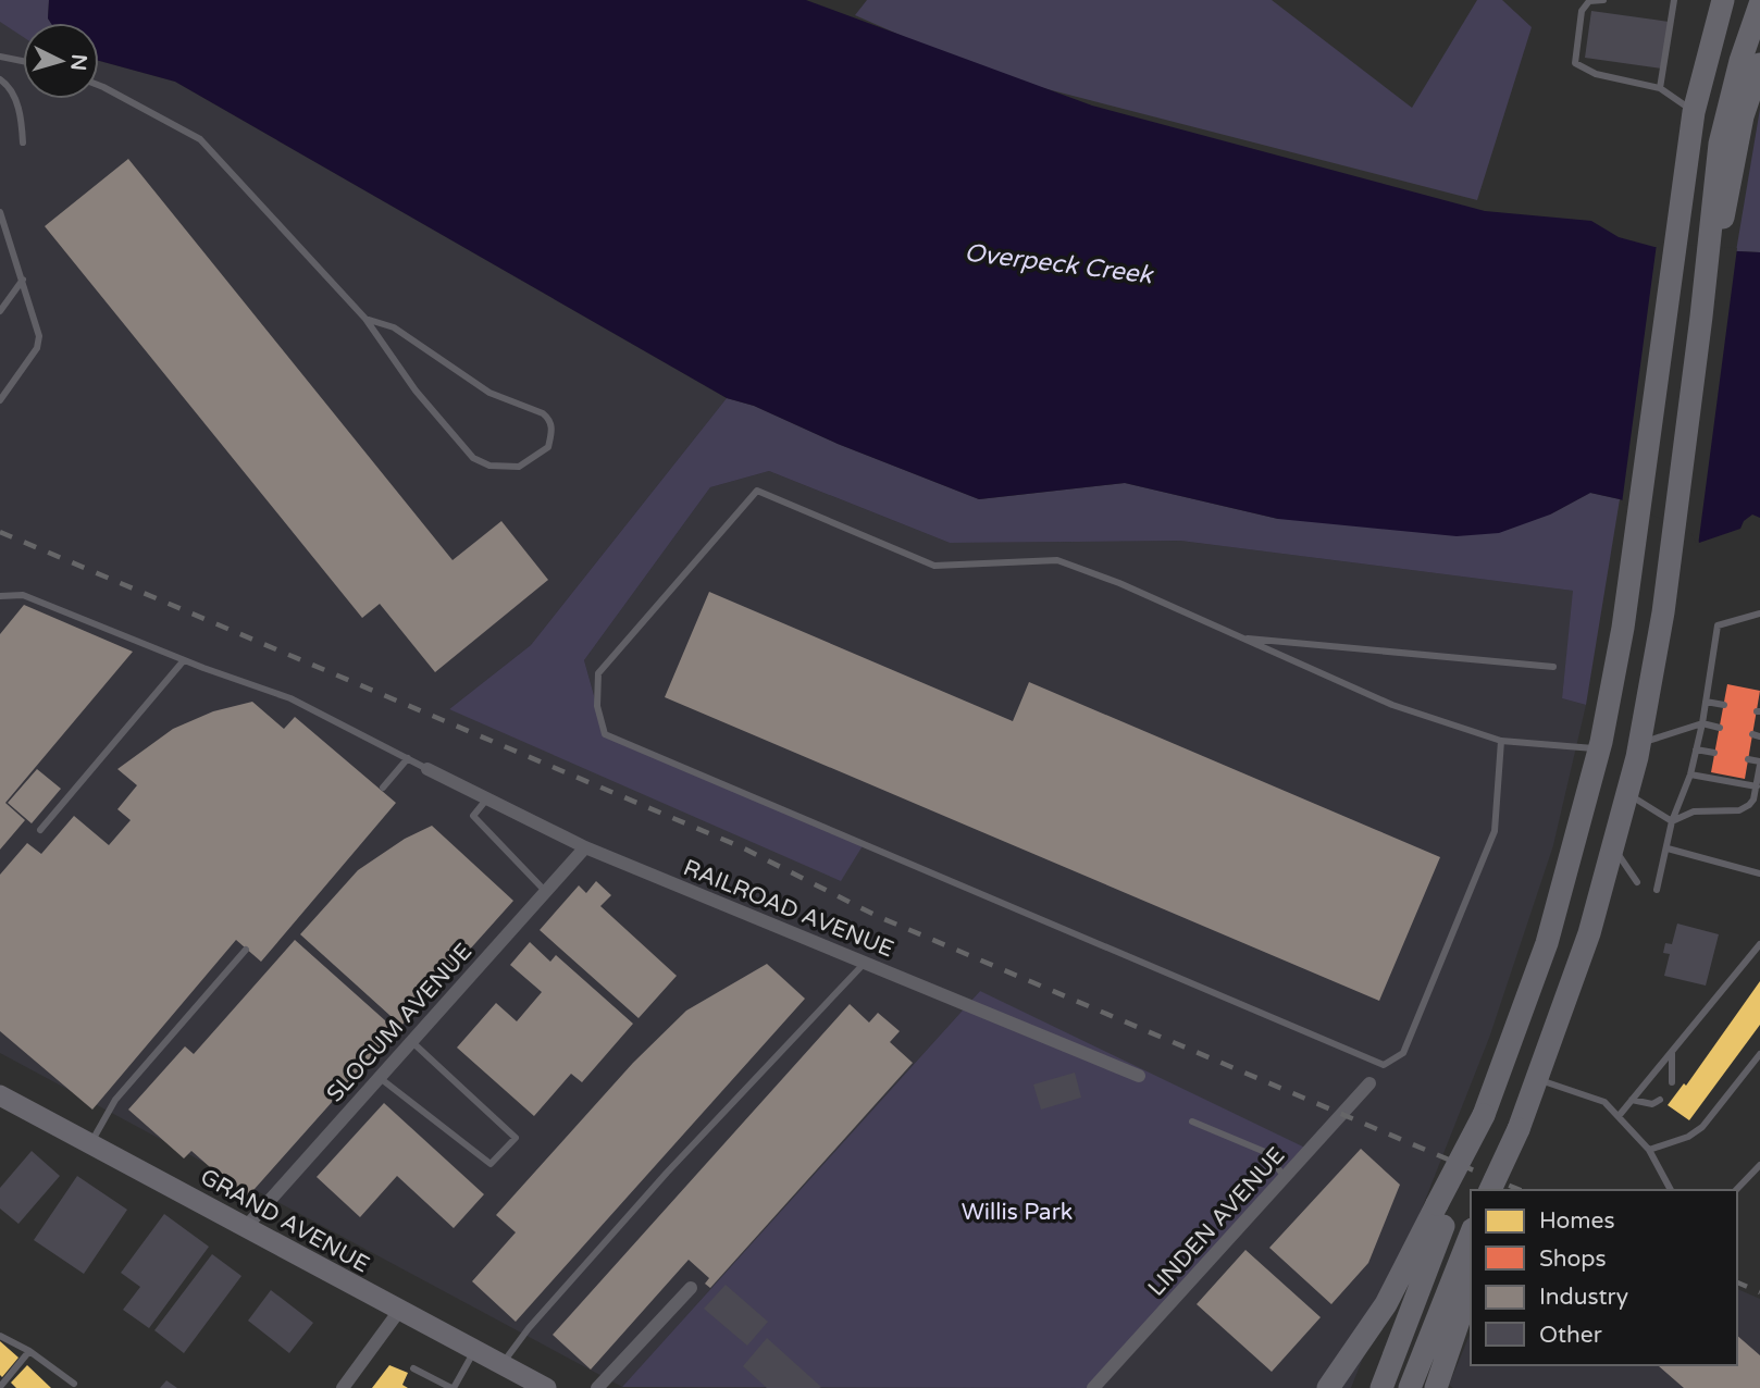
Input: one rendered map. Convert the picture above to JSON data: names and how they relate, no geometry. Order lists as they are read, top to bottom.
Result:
{
  "streets": {
    "main road": ["GRAND AVENUE"],
    "street": ["RAILROAD AVENUE", "SLOCUM AVENUE", "LINDEN AVENUE"]
  },
  "crossings": [
    ["RAILROAD AVENUE", "SLOCUM AVENUE"],
    ["SLOCUM AVENUE", "GRAND AVENUE"]
  ],
  "water": ["Overpeck Creek"],
  "parks": ["Willis Park"],
  "legend": [
    "Homes",
    "Shops",
    "Industry",
    "Other"
  ],
  "north": "right"
}
